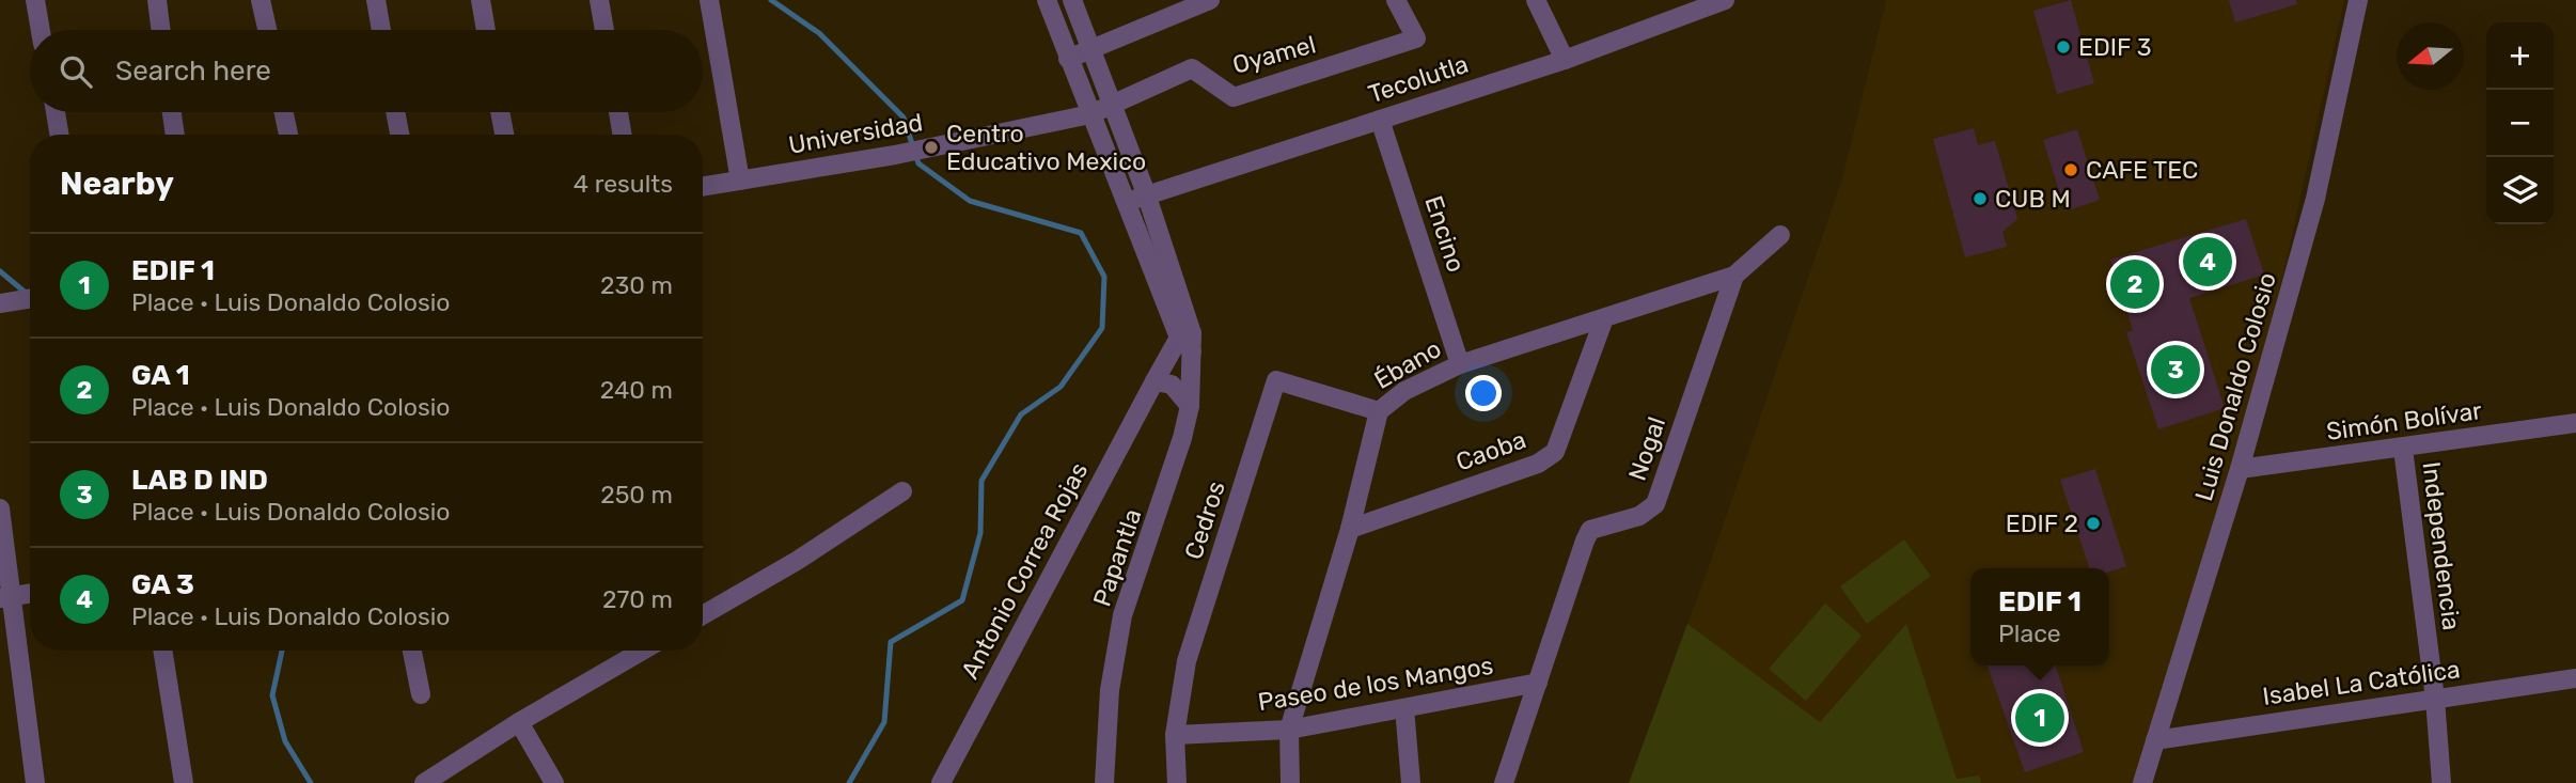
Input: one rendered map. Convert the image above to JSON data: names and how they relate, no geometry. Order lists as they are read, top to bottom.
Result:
{
  "streets": {
    "street": [
      "Oyamel",
      "Tecolutla",
      "Universidad",
      "Encino",
      "Ébano",
      "Luis Donaldo Colosio",
      "Simón Bolívar",
      "Nogal",
      "Caoba",
      "Cedros",
      "Independencia",
      "Papantla",
      "Antonio Correa Rojas",
      "Isabel La Católica",
      "Paseo de los Mangos"
    ]
  },
  "crossings": [
    ["Oyamel", "Universidad"],
    ["Oyamel", "Papantla"],
    ["Tecolutla", "Encino"],
    ["Tecolutla", "Papantla"],
    ["Universidad", "Papantla"],
    ["Encino", "Ébano"],
    ["Ébano", "Nogal"],
    ["Ébano", "Caoba"],
    ["Ébano", "Cedros"],
    ["Ébano", "Paseo de los Mangos"],
    ["Luis Donaldo Colosio", "Simón Bolívar"],
    ["Luis Donaldo Colosio", "Isabel La Católica"],
    ["Simón Bolívar", "Independencia"],
    ["Nogal", "Paseo de los Mangos"],
    ["Cedros", "Paseo de los Mangos"],
    ["Independencia", "Isabel La Católica"],
    ["Papantla", "Antonio Correa Rojas"]
  ],
  "places": [
    "EDIF 3",
    "Centro Educativo Mexico",
    "CAFE TEC",
    "CUB M",
    "EDIF 2"
  ],
  "north": "left",
  "page": {
    "map_buttons": ["+", "−"],
    "search": "Search here",
    "heading": ["Nearby", "4 results"],
    "list": [
      {
        "mark": "1",
        "name": "EDIF 1",
        "note": "Place · Luis Donaldo Colosio",
        "value": "230 m"
      },
      {
        "mark": "2",
        "name": "GA 1",
        "note": "Place · Luis Donaldo Colosio",
        "value": "240 m"
      },
      {
        "mark": "3",
        "name": "LAB D IND",
        "note": "Place · Luis Donaldo Colosio",
        "value": "250 m"
      },
      {
        "mark": "4",
        "name": "GA 3",
        "note": "Place · Luis Donaldo Colosio",
        "value": "270 m"
      }
    ],
    "pins": [
      "4",
      "2",
      "3",
      "1"
    ],
    "popup": ["EDIF 1", "Place"]
  }
}
